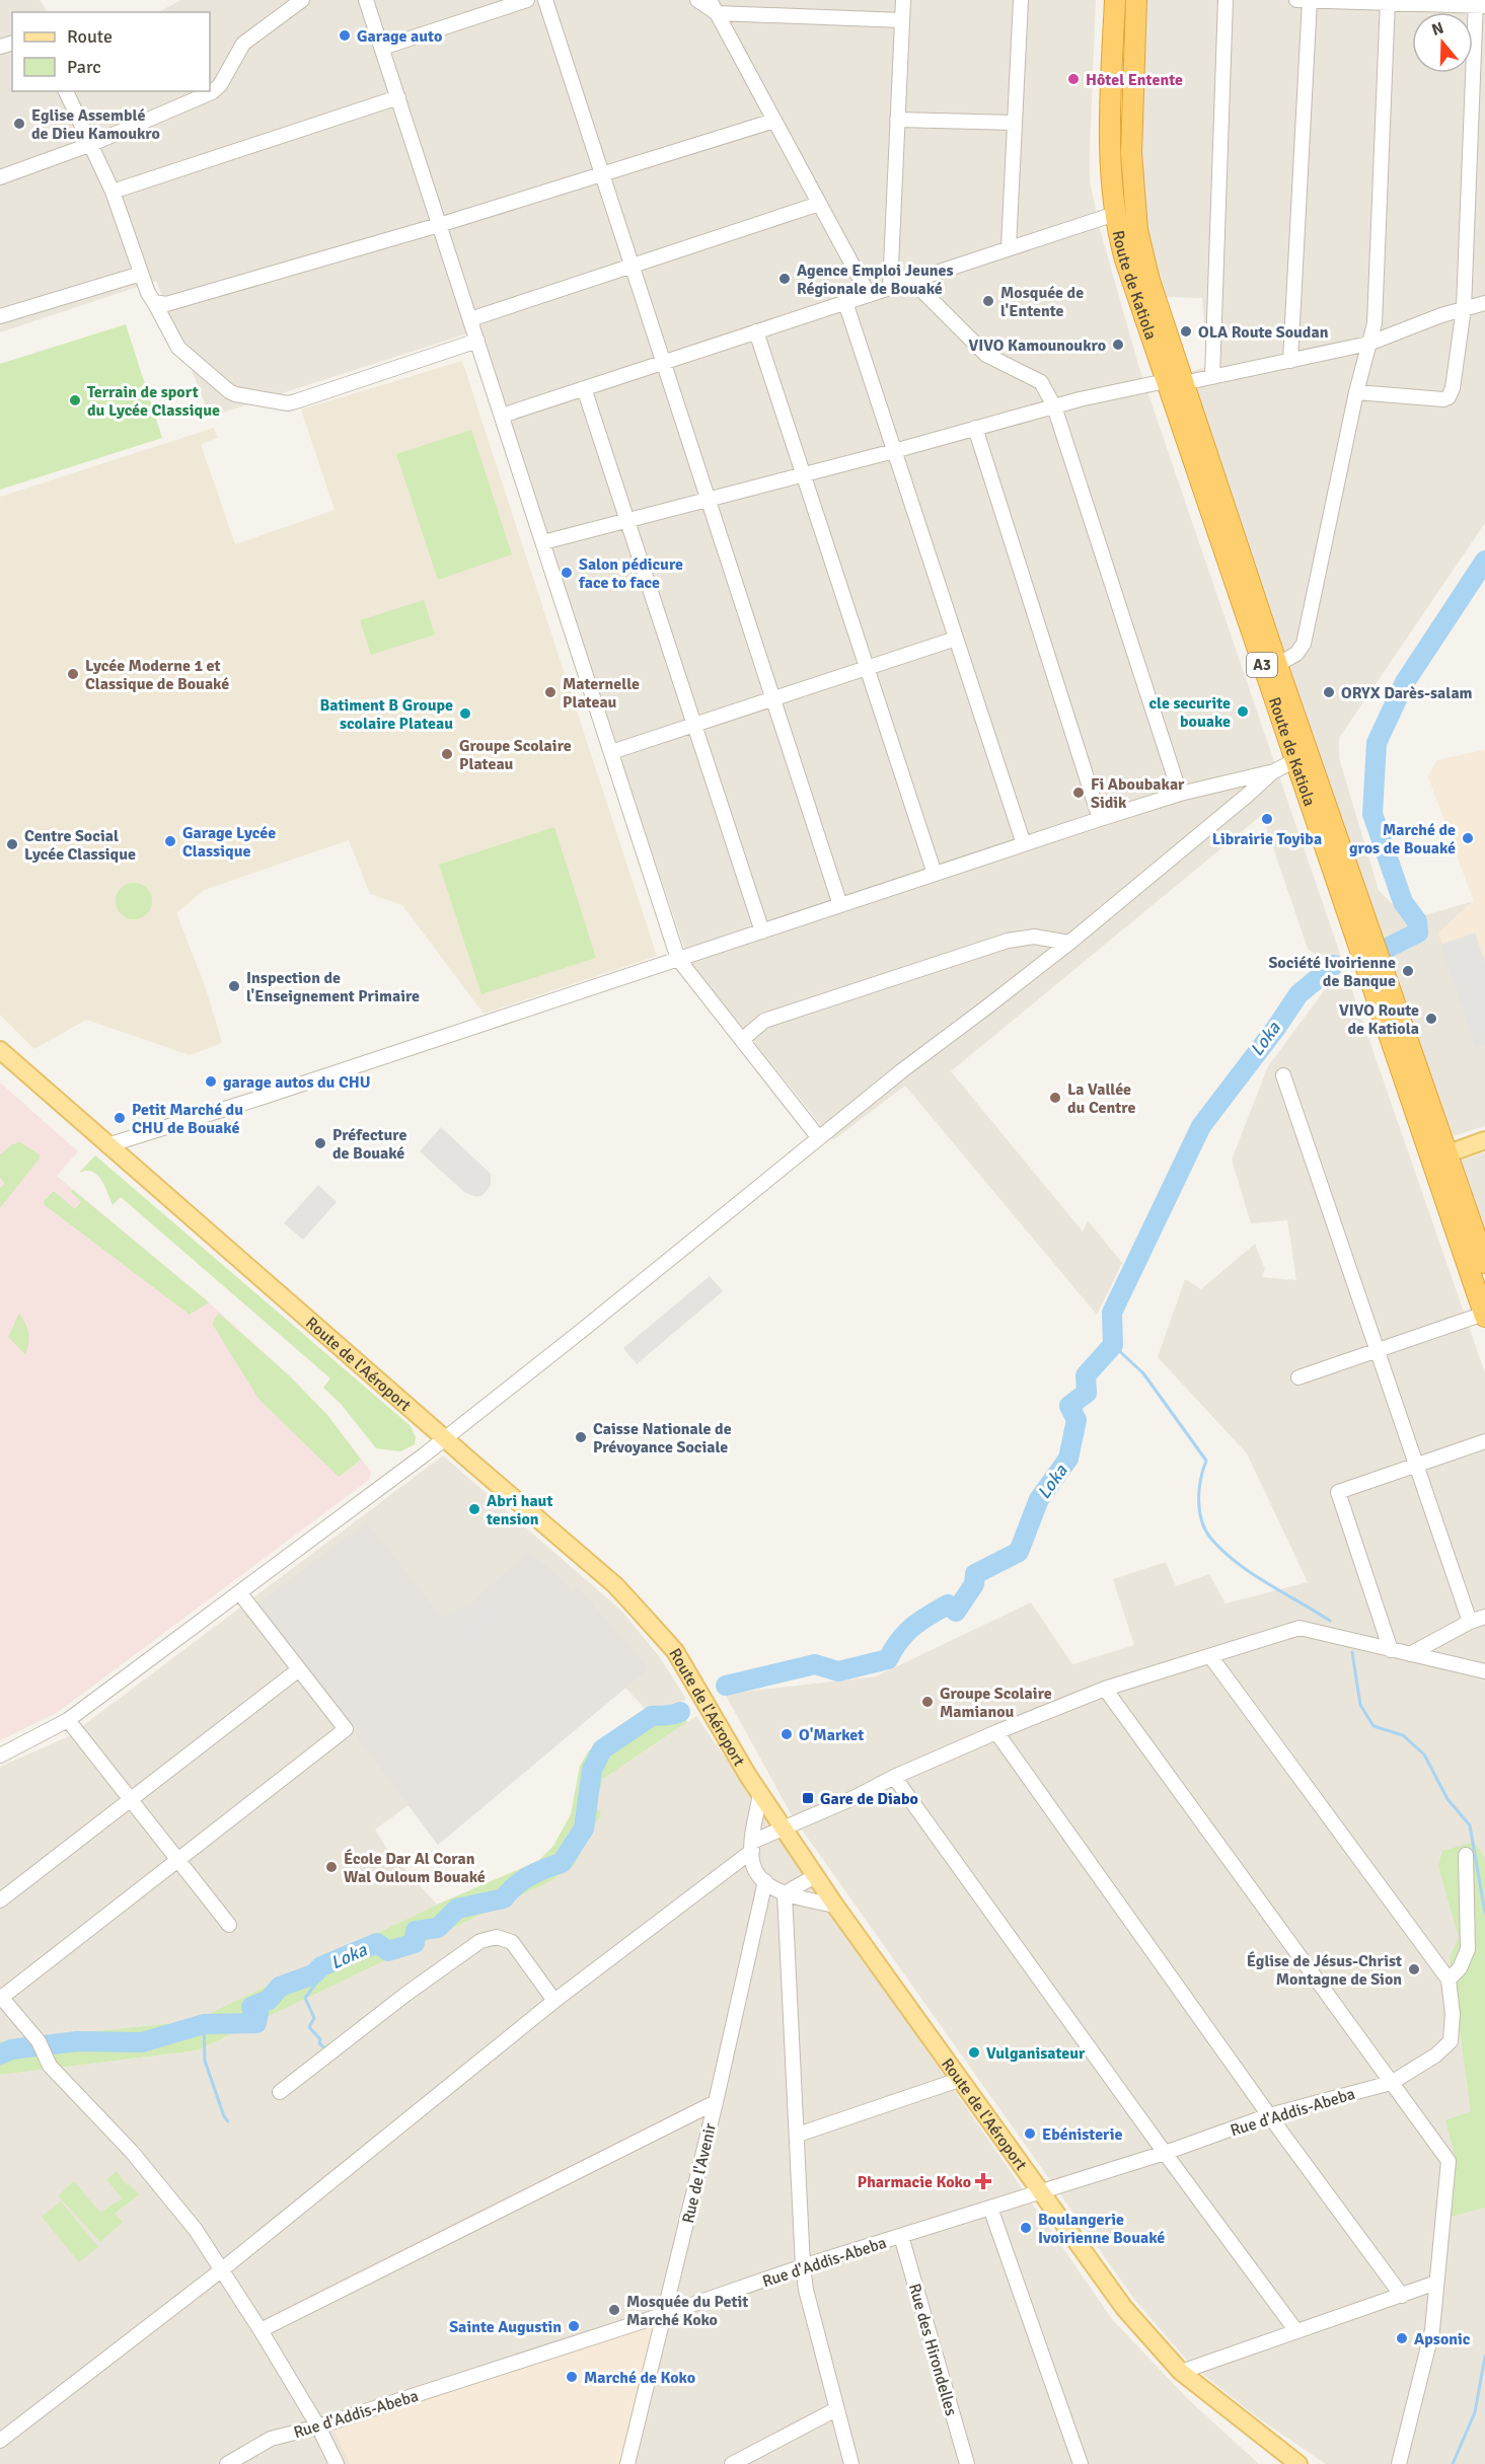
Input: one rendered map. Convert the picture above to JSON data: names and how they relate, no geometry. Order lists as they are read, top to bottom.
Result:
{
  "streets": {
    "highway": ["Route de Katiola", "A3"],
    "main road": ["Route de l'Aéroport"],
    "street": ["Rue d'Addis-Abeba", "Rue de l'Avenir", "Rue des Hirondelles"]
  },
  "crossings": [
    ["Route de l'Aéroport", "Rue d'Addis-Abeba"],
    ["Rue d'Addis-Abeba", "Rue de l'Avenir"],
    ["Rue d'Addis-Abeba", "Rue des Hirondelles"]
  ],
  "water": ["Loka"],
  "places": {
    "other": [
      "Garage auto",
      "Hôtel Entente",
      "Eglise Assemblé de Dieu Kamoukro",
      "Agence Emploi Jeunes Régionale de Bouaké",
      "Mosquée de l'Entente",
      "OLA Route Soudan",
      "VIVO Kamounoukro",
      "Terrain de sport du Lycée Classique",
      "Salon pédicure face to face",
      "Lycée Moderne 1 et Classique de Bouaké",
      "Maternelle Plateau",
      "ORYX Darès-salam",
      "cle securite bouake",
      "Batiment B Groupe scolaire Plateau",
      "Groupe Scolaire Plateau",
      "Fi Aboubakar Sidik",
      "Librairie Toyiba",
      "Marché de gros de Bouaké",
      "Garage Lycée Classique",
      "Centre Social Lycée Classique",
      "Société Ivoirienne de Banque",
      "Inspection de l'Enseignement Primaire",
      "VIVO Route de Katiola",
      "garage autos du CHU",
      "La Vallée du Centre",
      "Petit Marché du CHU de Bouaké",
      "Préfecture de Bouaké",
      "Caisse Nationale de Prévoyance Sociale",
      "Abri haut tension",
      "Groupe Scolaire Mamianou",
      "O'Market",
      "École Dar Al Coran Wal Ouloum Bouaké",
      "Église de Jésus-Christ Montagne de Sion",
      "Vulganisateur",
      "Ebénisterie",
      "Boulangerie Ivoirienne Bouaké",
      "Mosquée du Petit Marché Koko",
      "Sainte Augustin",
      "Apsonic",
      "Marché de Koko"
    ],
    "transit": ["Gare de Diabo"],
    "health": ["Pharmacie Koko"]
  },
  "legend": ["Route", "Parc"],
  "north": "top"
}
